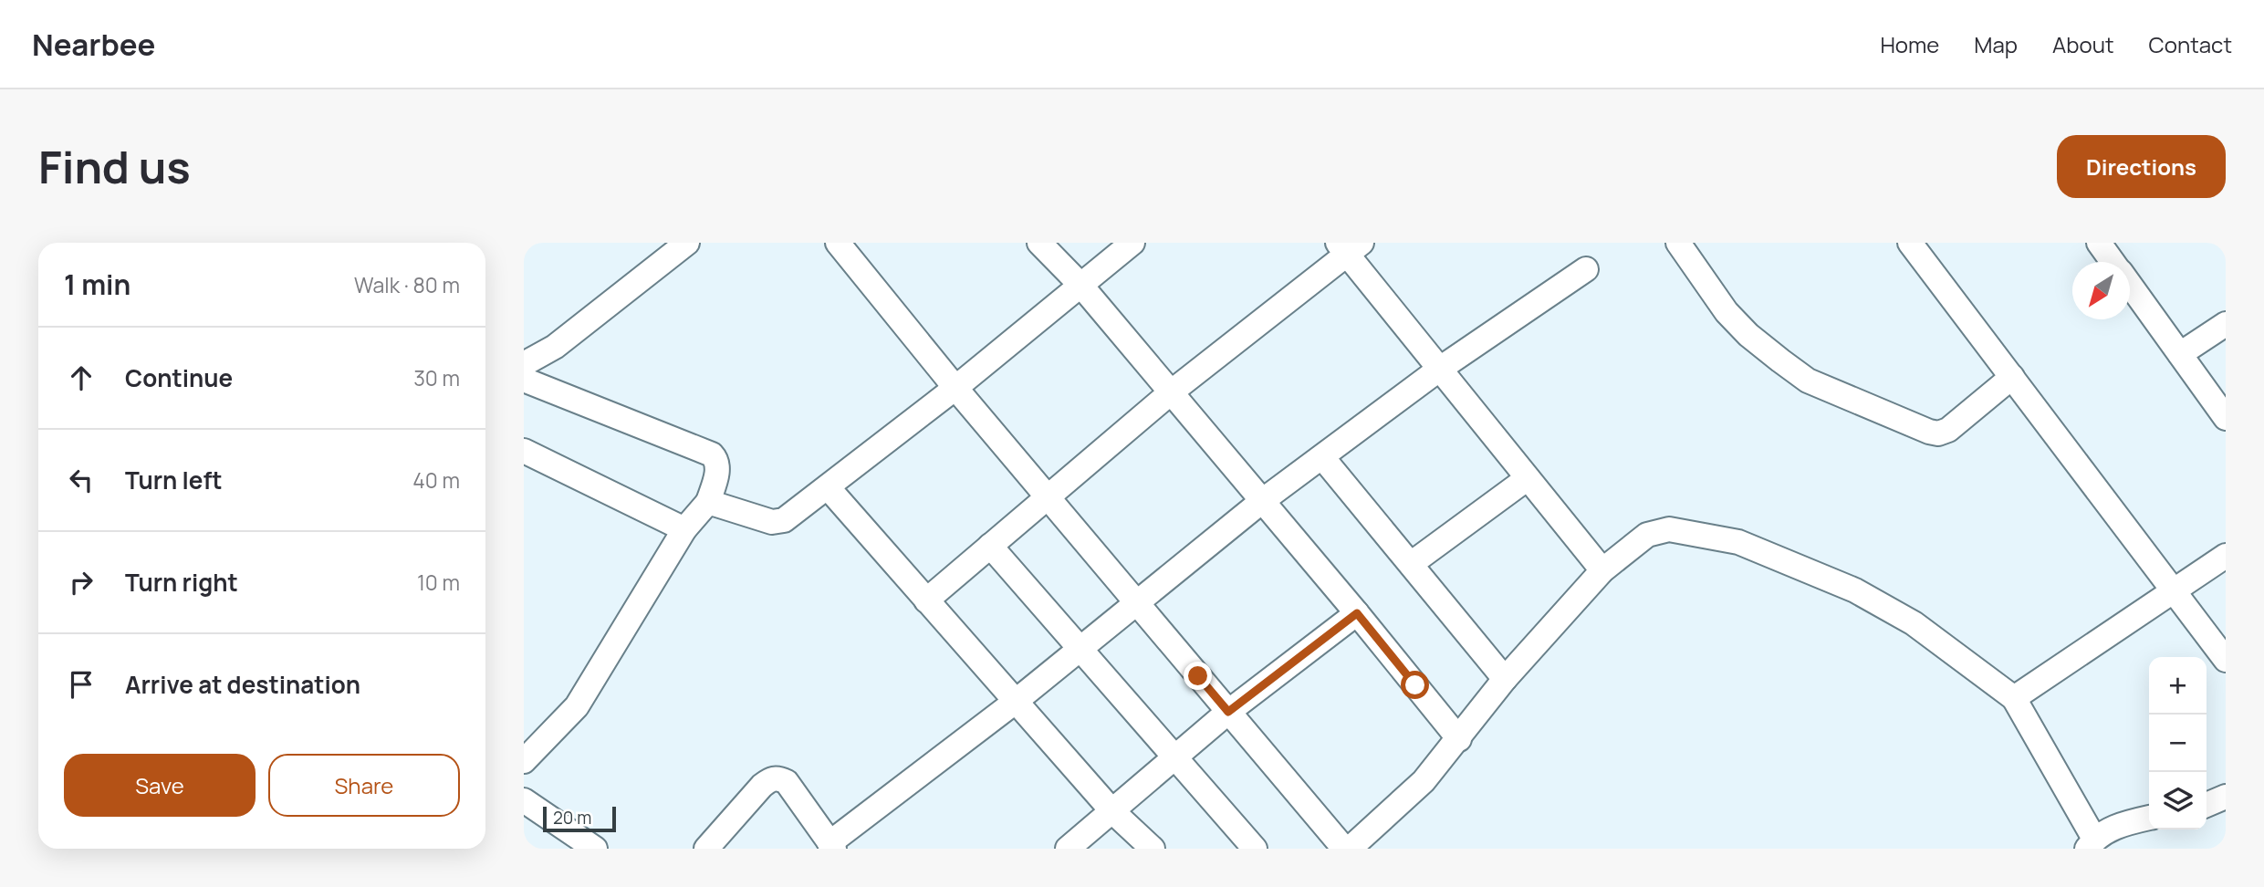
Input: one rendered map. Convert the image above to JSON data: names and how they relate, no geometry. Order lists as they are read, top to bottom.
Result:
{
  "scale_bar": "20 m",
  "north": "bottom left",
  "page": {
    "header": "Nearbee",
    "nav": [
      "Home",
      "Map",
      "About",
      "Contact"
    ],
    "buttons": [
      "Directions",
      ["Save", "Share"]
    ],
    "title": "Find us",
    "heading": ["1 min", "Walk · 80 m"],
    "list": [
      ["Continue", "30 m"],
      ["Turn left", "40 m"],
      ["Turn right", "10 m"],
      "Arrive at destination"
    ],
    "map_buttons": ["+", "−"],
    "scale": "20 m"
  }
}
